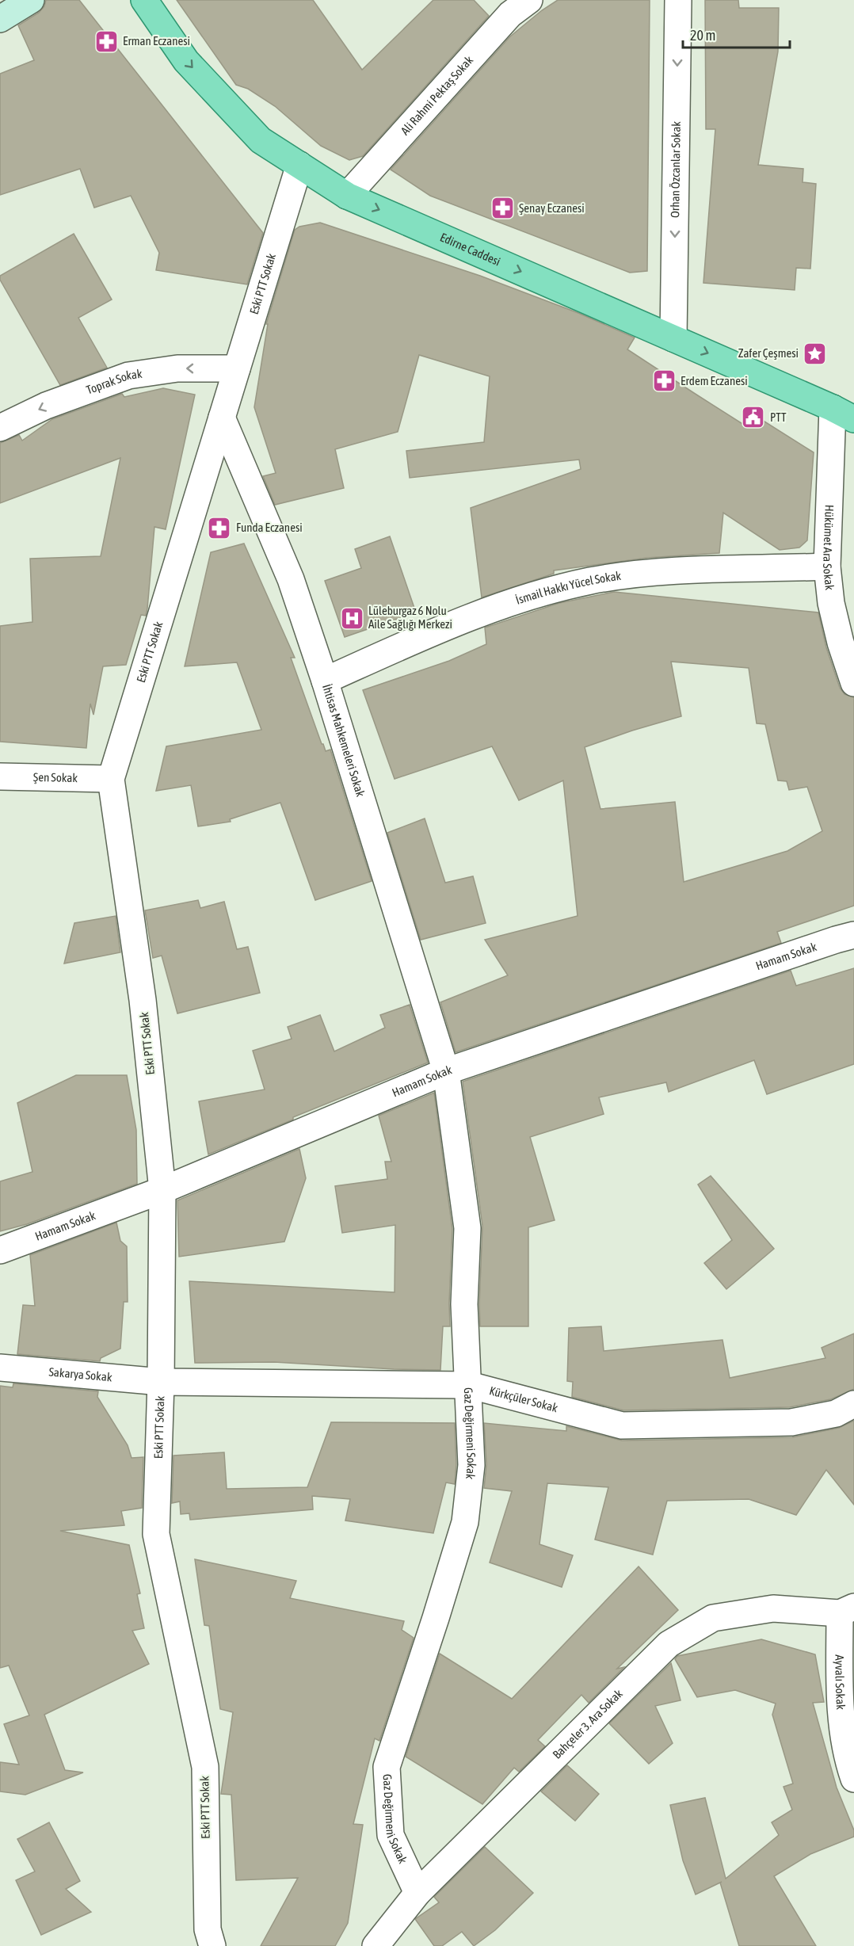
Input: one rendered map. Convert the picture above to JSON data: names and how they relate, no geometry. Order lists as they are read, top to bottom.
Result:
{
  "streets": {
    "main road": ["Edirne Caddesi"],
    "street": [
      "Ali Rahmi Pektaş Sokak",
      "Orhan Özcanlar Sokak",
      "Eski PTT Sokak",
      "Toprak Sokak",
      "Hükümet Ara Sokak",
      "İsmail Hakkı Yücel Sokak",
      "İhtisas Mahkemeleri Sokak",
      "Şen Sokak",
      "Hamam Sokak",
      "Sakarya Sokak",
      "Kürkçüler Sokak",
      "Gaz Değirmeni Sokak",
      "Ayvalı Sokak",
      "Bahçeler 3. Ara Sokak"
    ]
  },
  "crossings": [
    ["Ali Rahmi Pektaş Sokak", "Edirne Caddesi"],
    ["Orhan Özcanlar Sokak", "Edirne Caddesi"],
    ["Edirne Caddesi", "Eski PTT Sokak"],
    ["Edirne Caddesi", "Hükümet Ara Sokak"],
    ["Eski PTT Sokak", "Toprak Sokak"],
    ["Eski PTT Sokak", "İhtisas Mahkemeleri Sokak"],
    ["Eski PTT Sokak", "Şen Sokak"],
    ["Eski PTT Sokak", "Hamam Sokak"],
    ["Eski PTT Sokak", "Sakarya Sokak"],
    ["Eski PTT Sokak", "Kürkçüler Sokak"],
    ["Hükümet Ara Sokak", "İsmail Hakkı Yücel Sokak"],
    ["İsmail Hakkı Yücel Sokak", "İhtisas Mahkemeleri Sokak"],
    ["İhtisas Mahkemeleri Sokak", "Hamam Sokak"],
    ["İhtisas Mahkemeleri Sokak", "Gaz Değirmeni Sokak"],
    ["Hamam Sokak", "Gaz Değirmeni Sokak"],
    ["Sakarya Sokak", "Kürkçüler Sokak"],
    ["Kürkçüler Sokak", "Gaz Değirmeni Sokak"],
    ["Gaz Değirmeni Sokak", "Bahçeler 3. Ara Sokak"],
    ["Ayvalı Sokak", "Bahçeler 3. Ara Sokak"]
  ],
  "one_way": ["Orhan Özcanlar Sokak", "Edirne Caddesi", "Toprak Sokak"],
  "places": {
    "pharmacy": [
      "Erman Eczanesi",
      "Şenay Eczanesi",
      "Erdem Eczanesi",
      "Funda Eczanesi"
    ],
    "place": ["Zafer Çeşmesi"],
    "public building": ["PTT"],
    "hospital": ["Lüleburgaz 6 Nolu Aile Sağlığı Merkezi"]
  },
  "scale_bar": "20 m"
}
